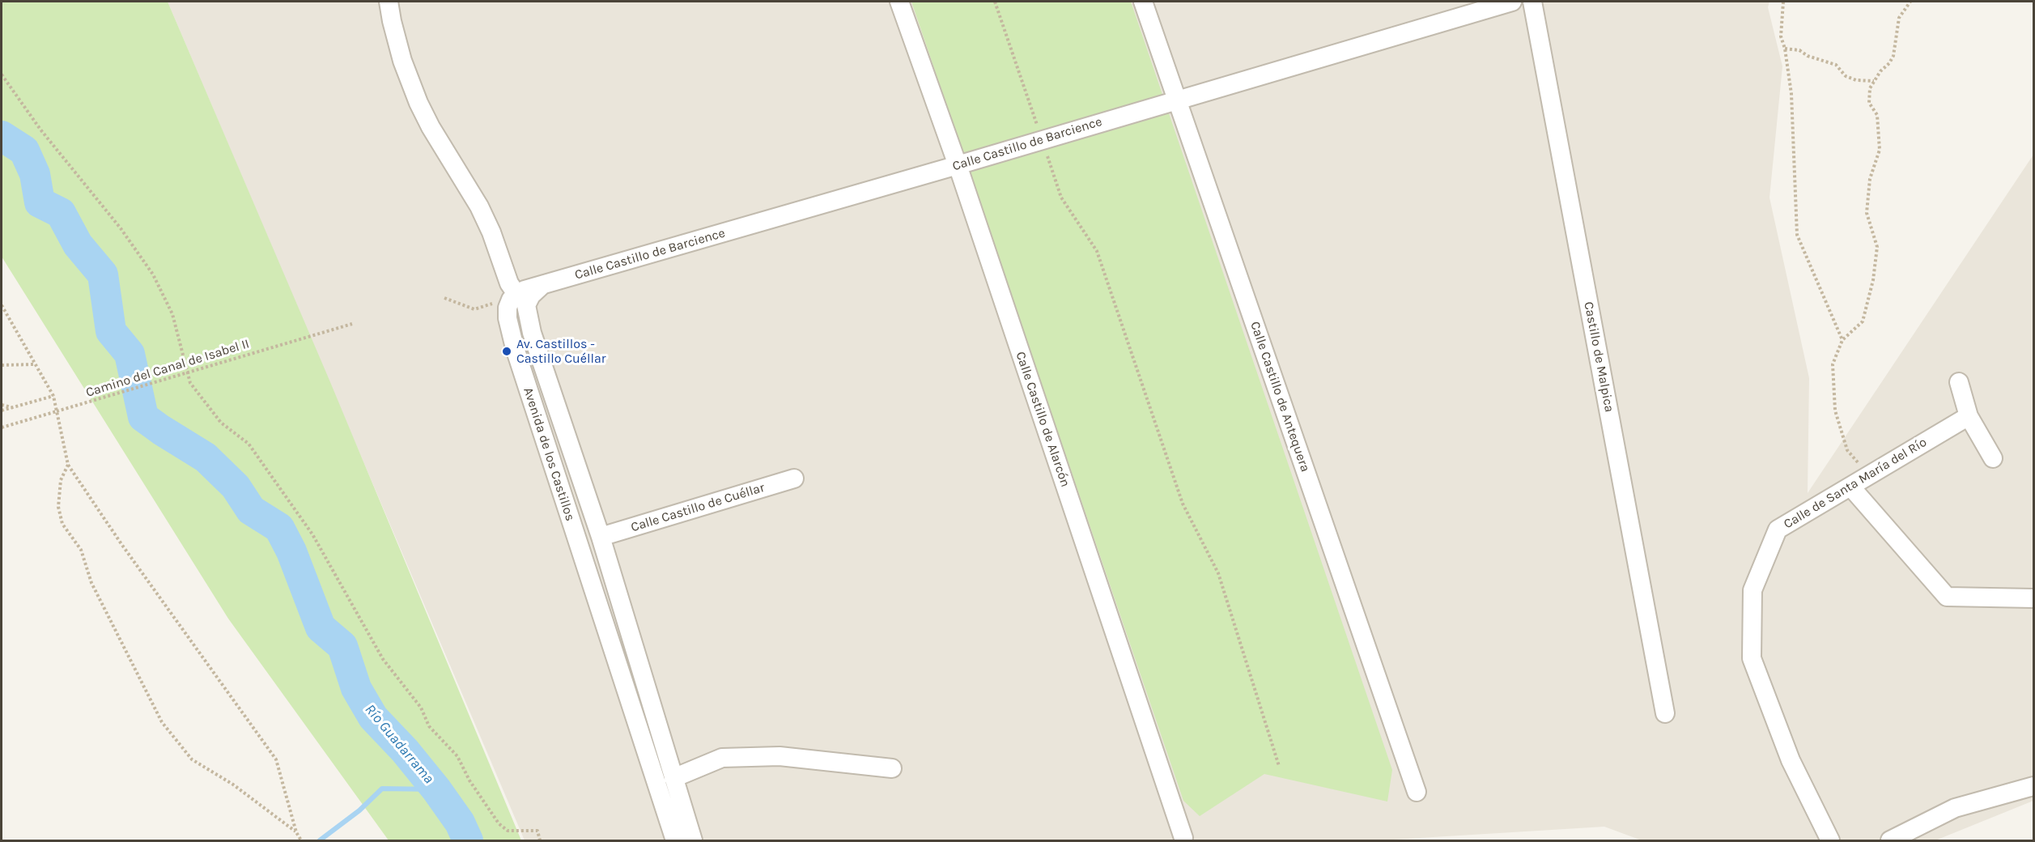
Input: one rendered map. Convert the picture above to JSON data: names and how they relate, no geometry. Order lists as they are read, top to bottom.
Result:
{
  "streets": {
    "street": [
      "Calle Castillo de Barcience",
      "Castillo de Malpica",
      "Calle Castillo de Antequera",
      "Calle Castillo de Alarcón",
      "Avenida de los Castillos",
      "Calle de Santa María del Río",
      "Calle Castillo de Cuéllar"
    ],
    "path": ["Camino del Canal de Isabel II"]
  },
  "crossings": [
    ["Calle Castillo de Barcience", "Calle Castillo de Antequera"],
    ["Calle Castillo de Barcience", "Calle Castillo de Alarcón"],
    ["Calle Castillo de Barcience", "Avenida de los Castillos"],
    ["Avenida de los Castillos", "Calle Castillo de Cuéllar"]
  ],
  "water": ["Río Guadarrama"],
  "places": ["Av. Castillos - Castillo Cuéllar"]
}
